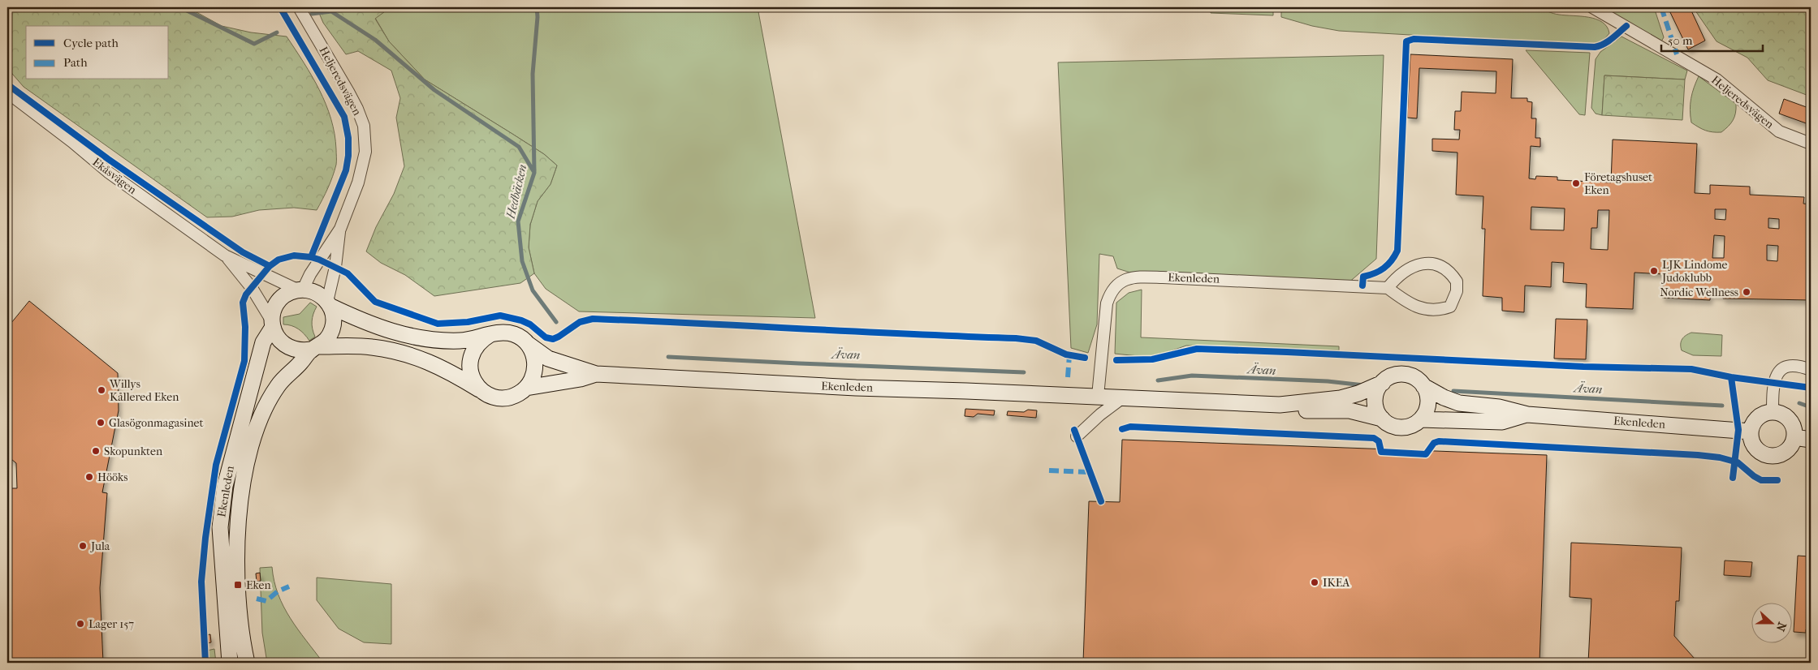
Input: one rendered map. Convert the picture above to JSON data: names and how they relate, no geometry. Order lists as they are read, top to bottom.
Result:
{
  "streets": {
    "street": ["Heljeredsvägen", "Ekåsvägen", "Ekenleden"]
  },
  "crossings": [
    ["Heljeredsvägen", "Ekåsvägen"],
    ["Heljeredsvägen", "Ekenleden"],
    ["Ekåsvägen", "Ekenleden"]
  ],
  "water": ["Hedbäcken", "Ävan"],
  "places": {
    "other": [
      "Företagshuset Eken",
      "LJK Lindome Judoklubb",
      "Nordic Wellness",
      "Willys Kållered Eken",
      "Glasögonmagasinet",
      "Skopunkten",
      "Hööks",
      "Jula",
      "IKEA",
      "Lager 157"
    ],
    "transit": ["Eken"]
  },
  "legend": ["Cycle path", "Path"],
  "scale_bar": "50 m",
  "north": "right"
}
